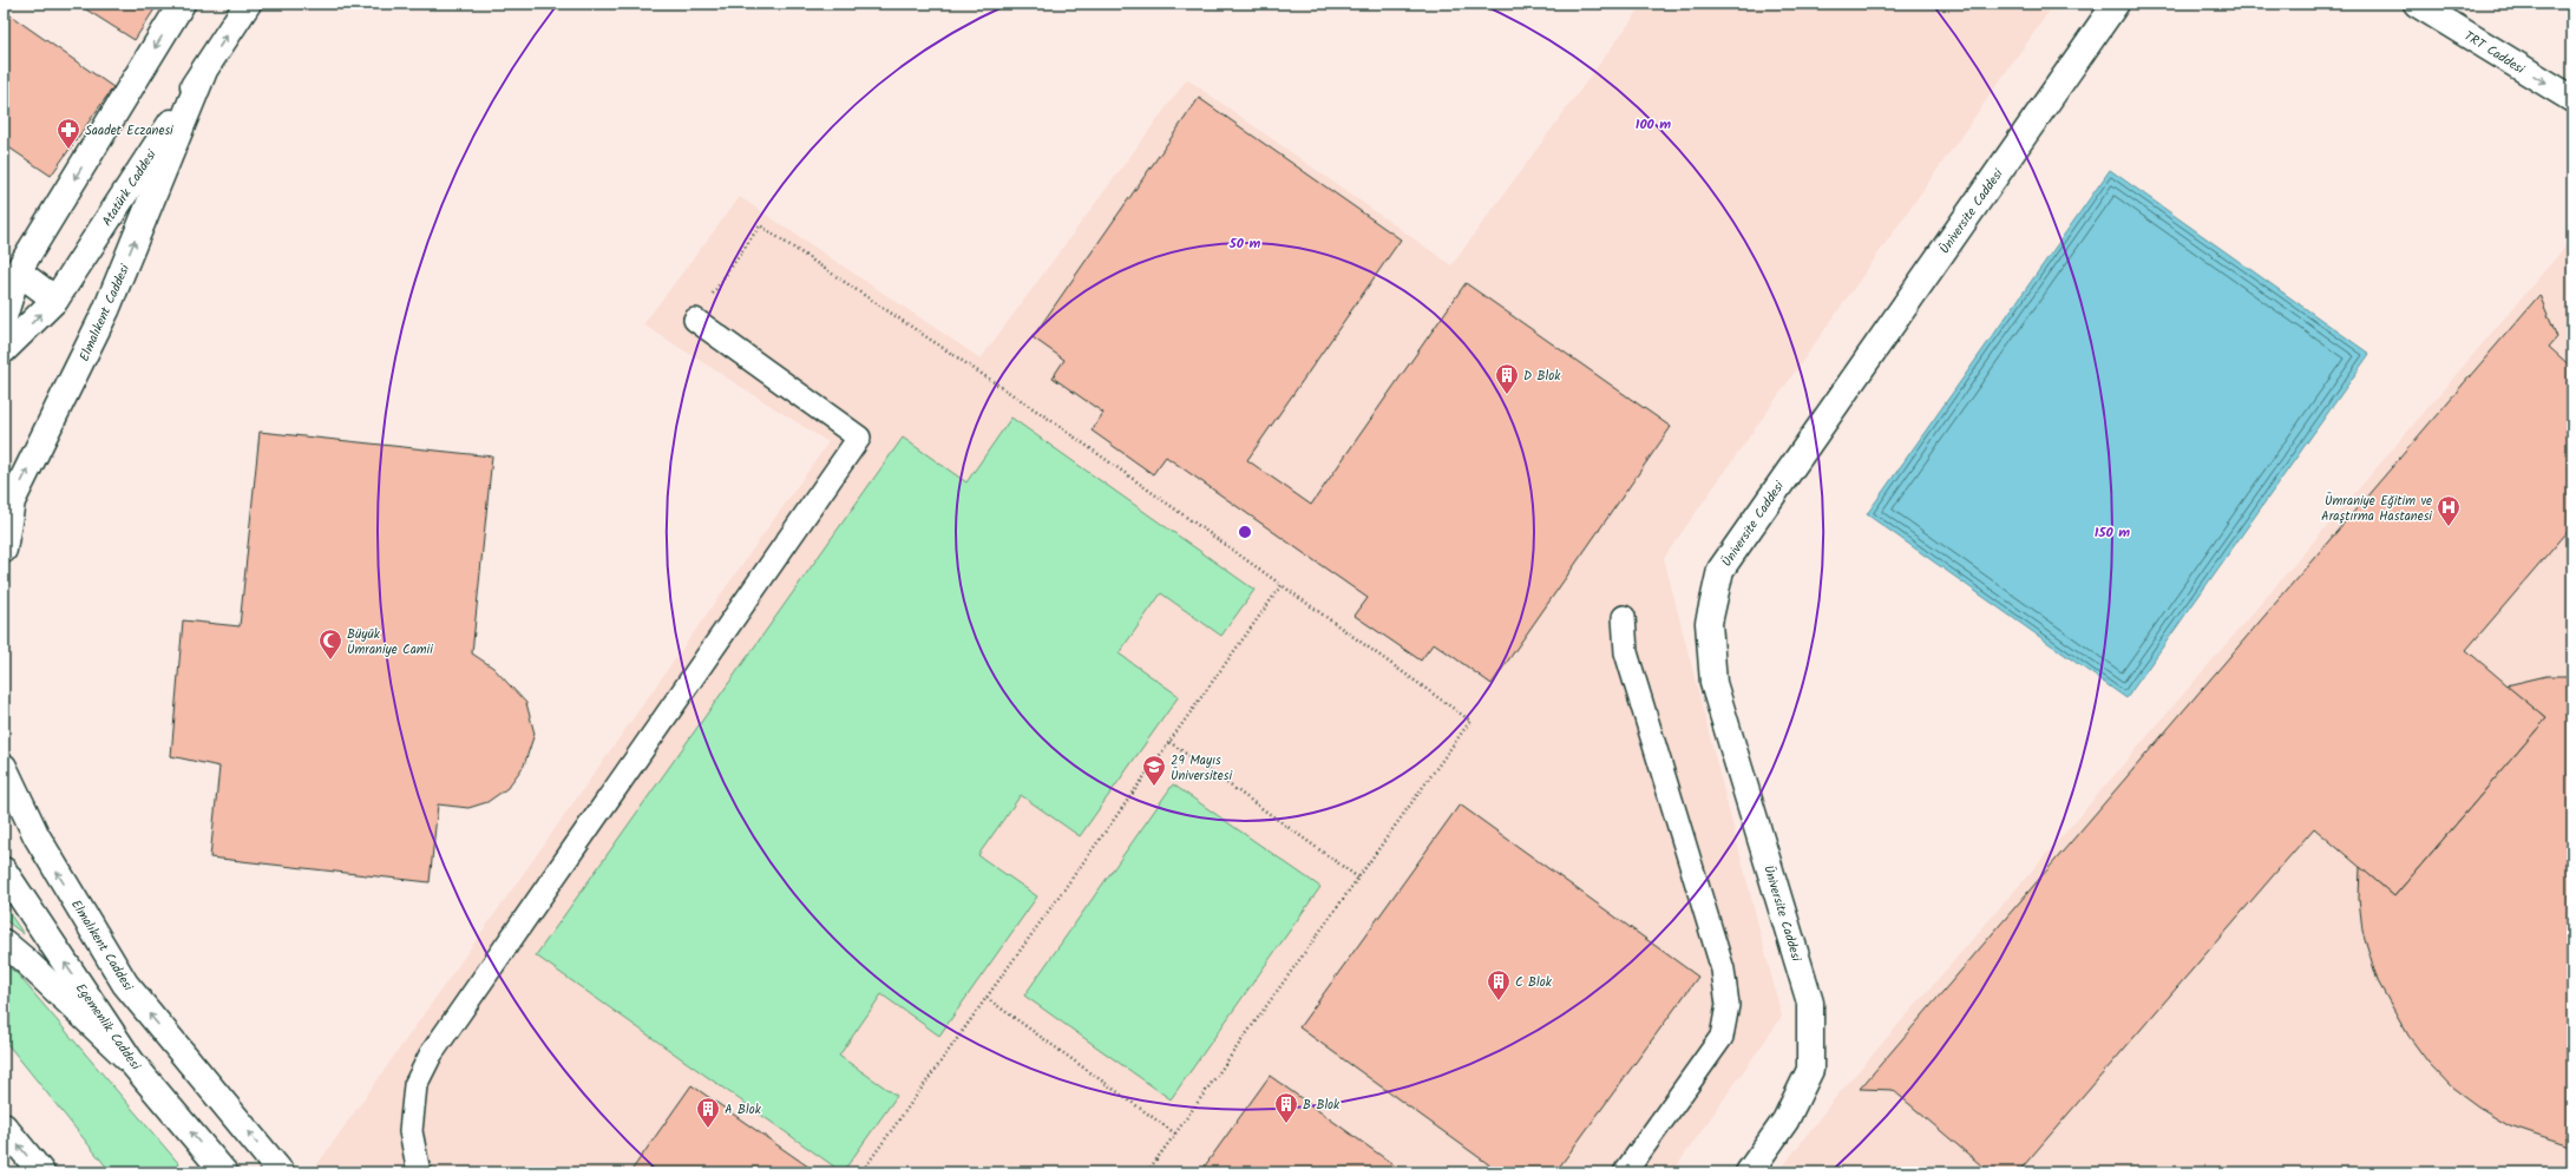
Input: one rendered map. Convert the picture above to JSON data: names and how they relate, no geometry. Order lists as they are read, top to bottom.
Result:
{
  "streets": {
    "main road": [
      "TRT Caddesi",
      "Atatürk Caddesi",
      "Üniversite Caddesi",
      "Elmalıkent Caddesi",
      "Egemenlik Caddesi"
    ]
  },
  "crossings": [
    ["Atatürk Caddesi", "Elmalıkent Caddesi"]
  ],
  "one_way": ["TRT Caddesi", "Elmalıkent Caddesi"],
  "places": {
    "pharmacy": ["Saadet Eczanesi"],
    "building": [
      "D Blok",
      "C Blok",
      "B Blok",
      "A Blok"
    ],
    "hospital": ["Ümraniye Eğitim ve Araştırma Hastanesi"],
    "mosque": ["Büyük Ümraniye Camii"],
    "school or university": ["29 Mayıs Üniversitesi"]
  },
  "rings": ["100 m", "50 m", "150 m"]
}
